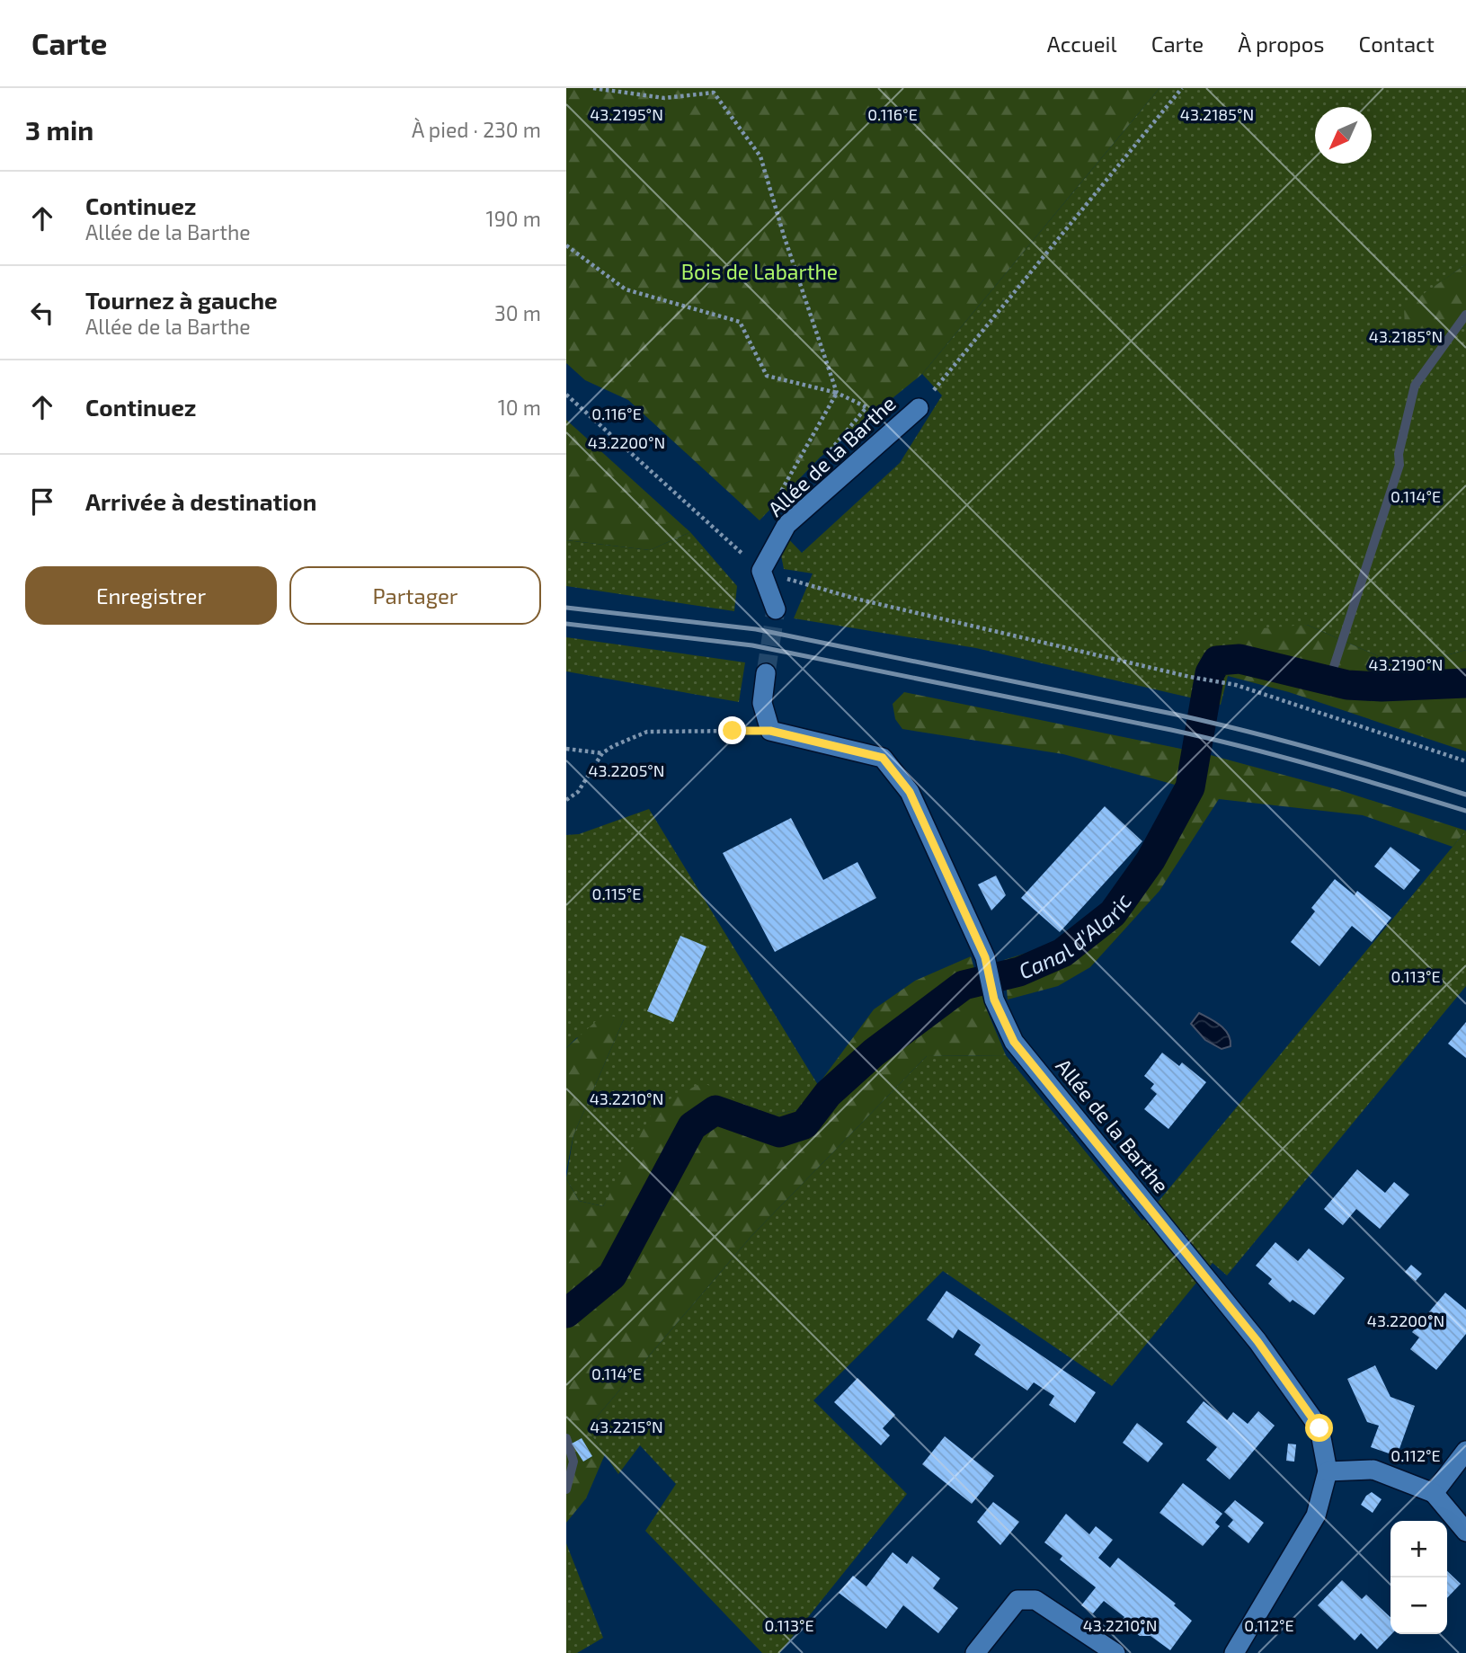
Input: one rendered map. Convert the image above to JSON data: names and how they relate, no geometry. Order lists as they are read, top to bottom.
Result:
{
  "streets": {
    "street": ["Allée de la Barthe"]
  },
  "water": ["Canal d'Alaric"],
  "parks": ["Bois de Labarthe"],
  "north": "bottom left",
  "page": {
    "header": "Carte",
    "nav": [
      "Accueil",
      "Carte",
      "À propos",
      "Contact"
    ],
    "heading": ["3 min", "À pied · 230 m"],
    "list": [
      ["Continuez", "Allée de la Barthe", "190 m"],
      ["Tournez à gauche", "Allée de la Barthe", "30 m"],
      ["Continuez", "10 m"],
      "Arrivée à destination"
    ],
    "buttons": ["Enregistrer", "Partager"],
    "map_buttons": ["+", "−"]
  },
  "coordinates": [
    "0.116°E",
    "43.2185°N",
    "43.2195°N",
    "43.2200°N",
    "0.114°E",
    "43.2190°N",
    "43.2205°N",
    "0.115°E",
    "0.113°E",
    "43.2210°N",
    "43.2215°N",
    "0.112°E"
  ]
}
